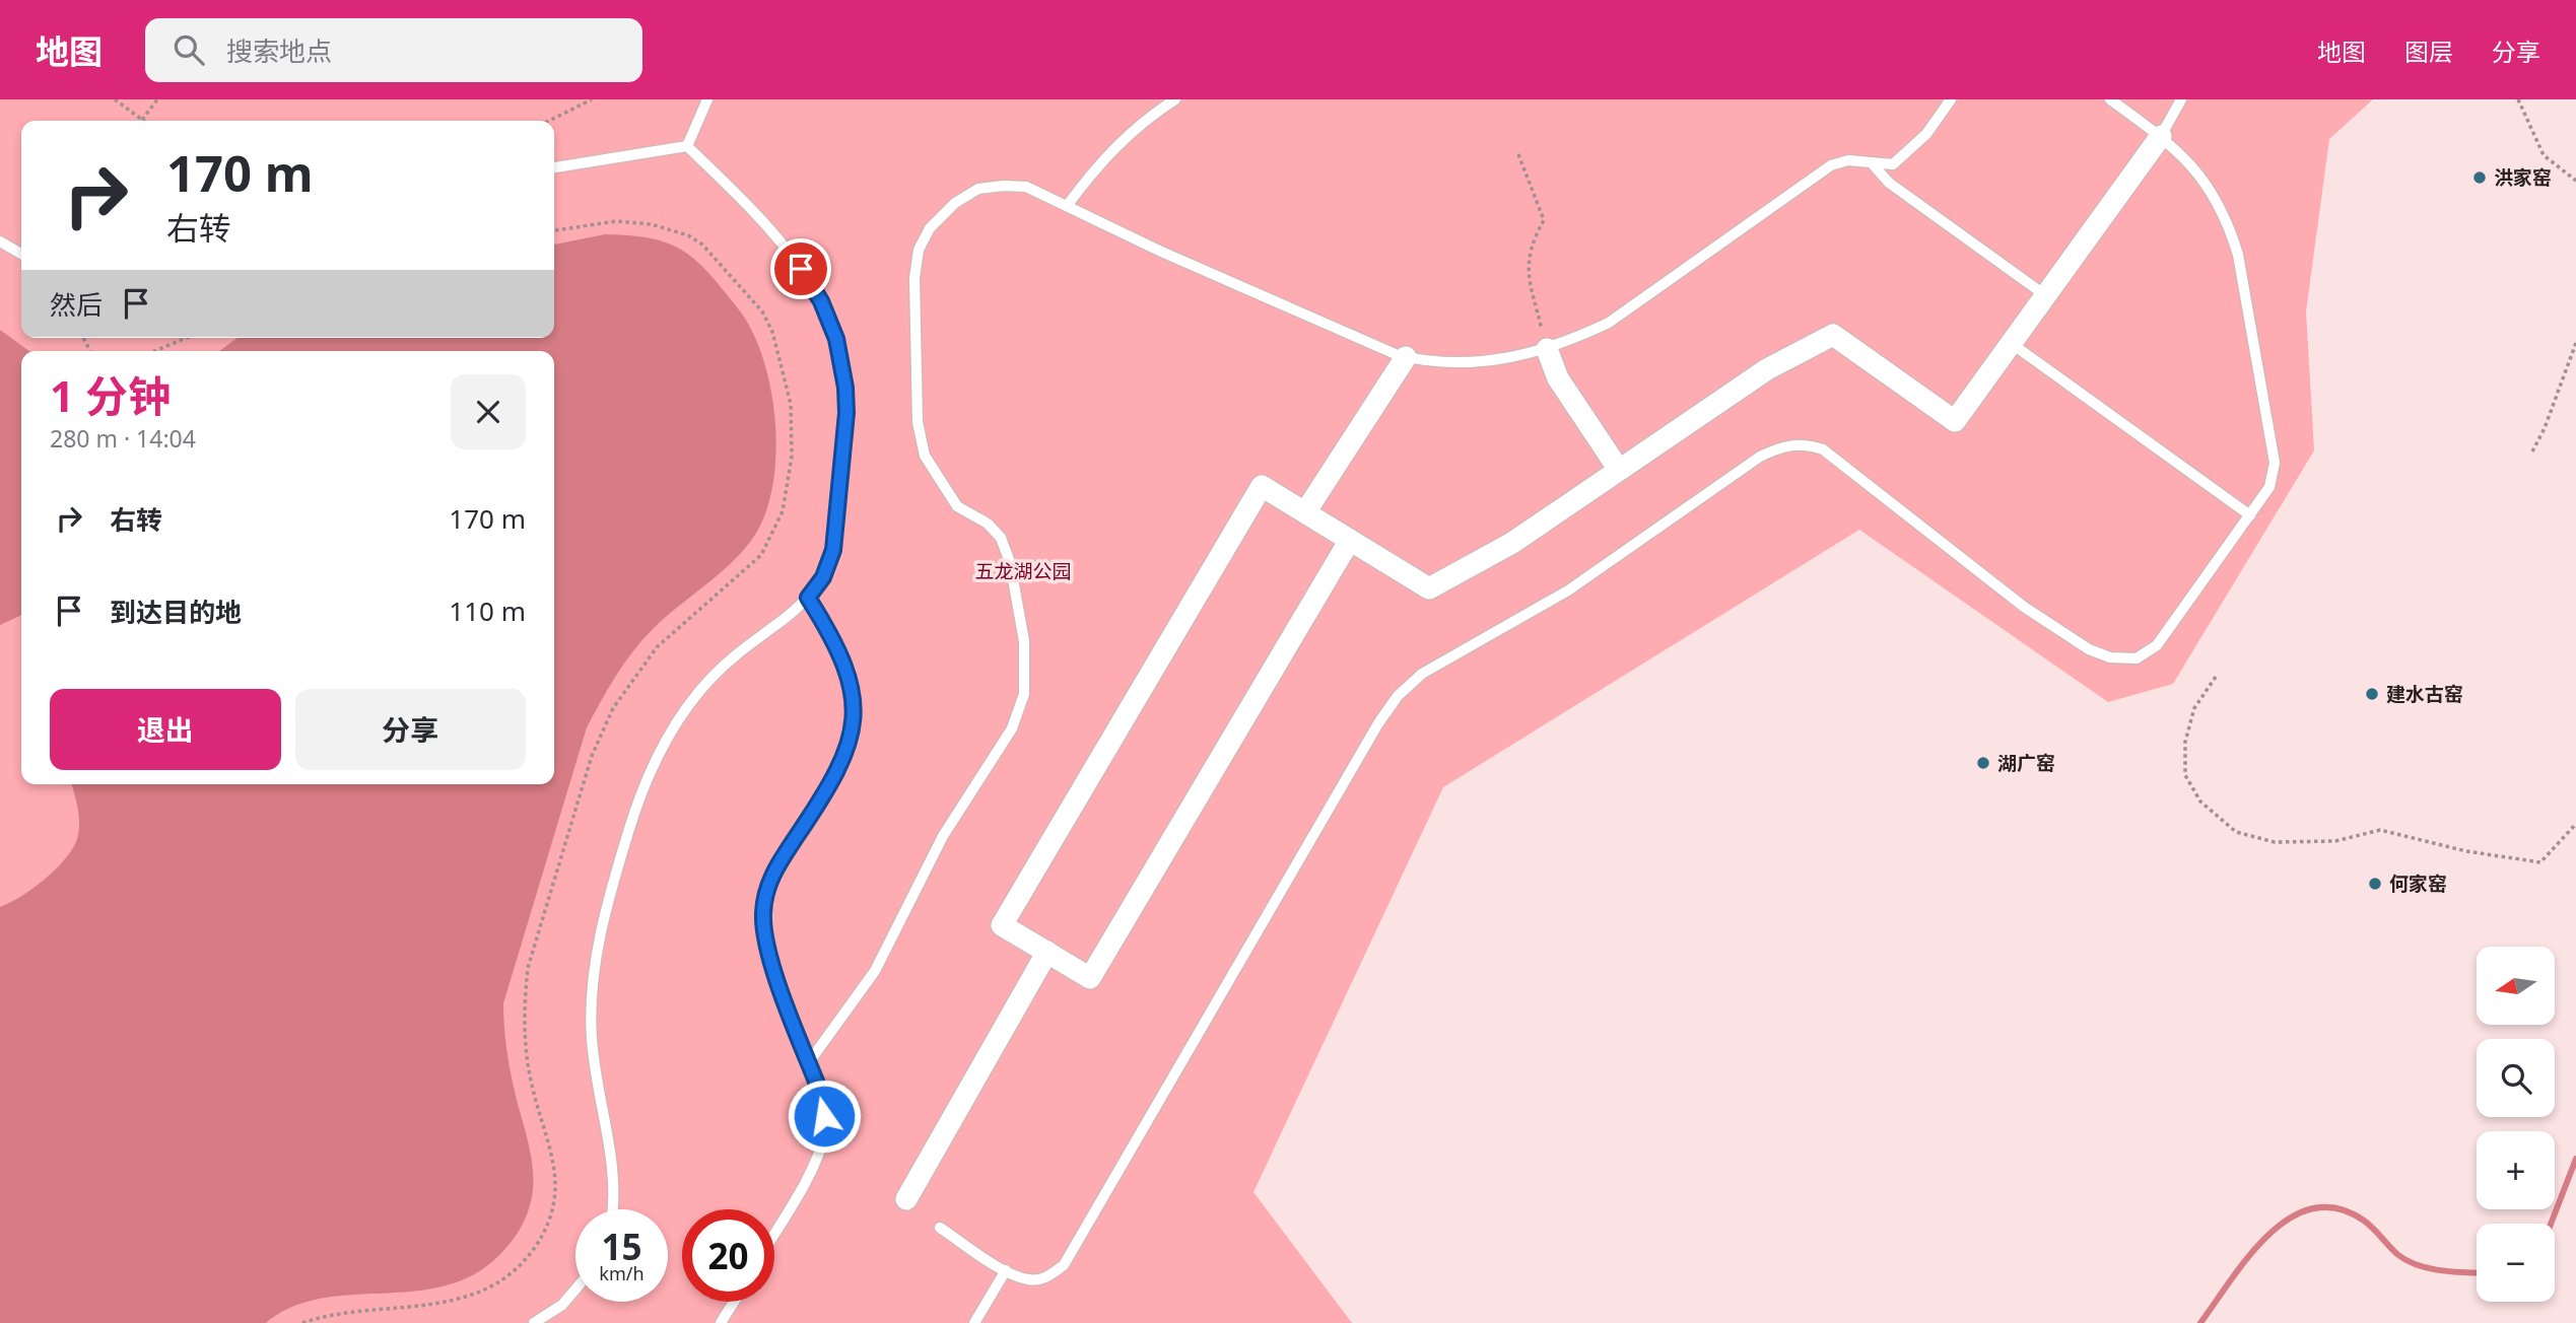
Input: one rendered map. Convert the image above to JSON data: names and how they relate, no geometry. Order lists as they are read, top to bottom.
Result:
{
  "parks": ["五龙湖公园"],
  "places": [
    "洪家窑",
    "建水古窑",
    "湖广窑",
    "何家窑"
  ],
  "north": "left",
  "page": {
    "header": "地图",
    "search": "搜索地点",
    "nav": ["地图", "图层", "分享"],
    "turn": ["170 m", "右转"],
    "then": "然后",
    "heading": ["1 分钟", "280 m · 14:04"],
    "list": [
      {
        "name": "右转",
        "value": "170 m"
      },
      {
        "name": "到达目的地",
        "value": "110 m"
      }
    ],
    "buttons": ["退出", "分享"],
    "map_buttons": ["+", "−"],
    "speed": "15 km/h",
    "limit": "20"
  }
}
